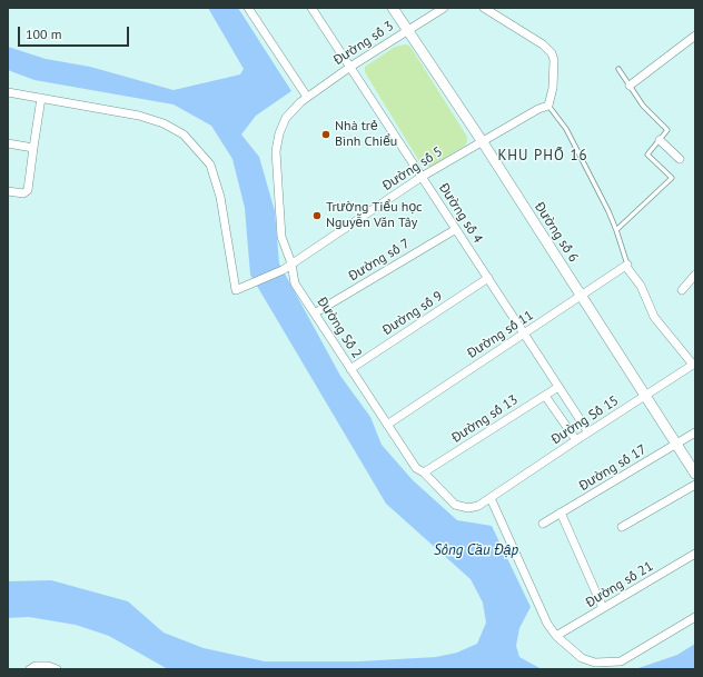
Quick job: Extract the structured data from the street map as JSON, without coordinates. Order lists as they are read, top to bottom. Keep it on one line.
{"streets":{"street":["Đường số 3","Đường số 5","Đường số 4","Đường số 6","Đường số 7","Đường số 9","Đường Số 2","Đường số 11","Đường số 13","Đường Số 15","Đường số 17","Đường số 21"]},"crossings":[["Đường số 3","Đường số 4"],["Đường số 3","Đường số 6"],["Đường số 3","Đường Số 2"],["Đường số 5","Đường số 4"],["Đường số 5","Đường số 6"],["Đường số 5","Đường Số 2"],["Đường số 4","Đường số 7"],["Đường số 4","Đường số 9"],["Đường số 4","Đường số 11"],["Đường số 4","Đường số 13"],["Đường số 4","Đường Số 15"],["Đường số 6","Đường số 11"],["Đường số 6","Đường Số 15"],["Đường số 6","Đường số 17"],["Đường số 7","Đường Số 2"],["Đường số 9","Đường Số 2"],["Đường Số 2","Đường số 11"],["Đường Số 2","Đường số 13"],["Đường Số 2","Đường Số 15"],["Đường số 11","Đường Số 15"]],"districts":["KHU PHỐ 16"],"water":["Sông Cầu Đập"],"places":["Nhà trẻ Bình Chiểu","Trường Tiểu học Nguyễn Văn Tây"],"scale_bar":"100 m"}
